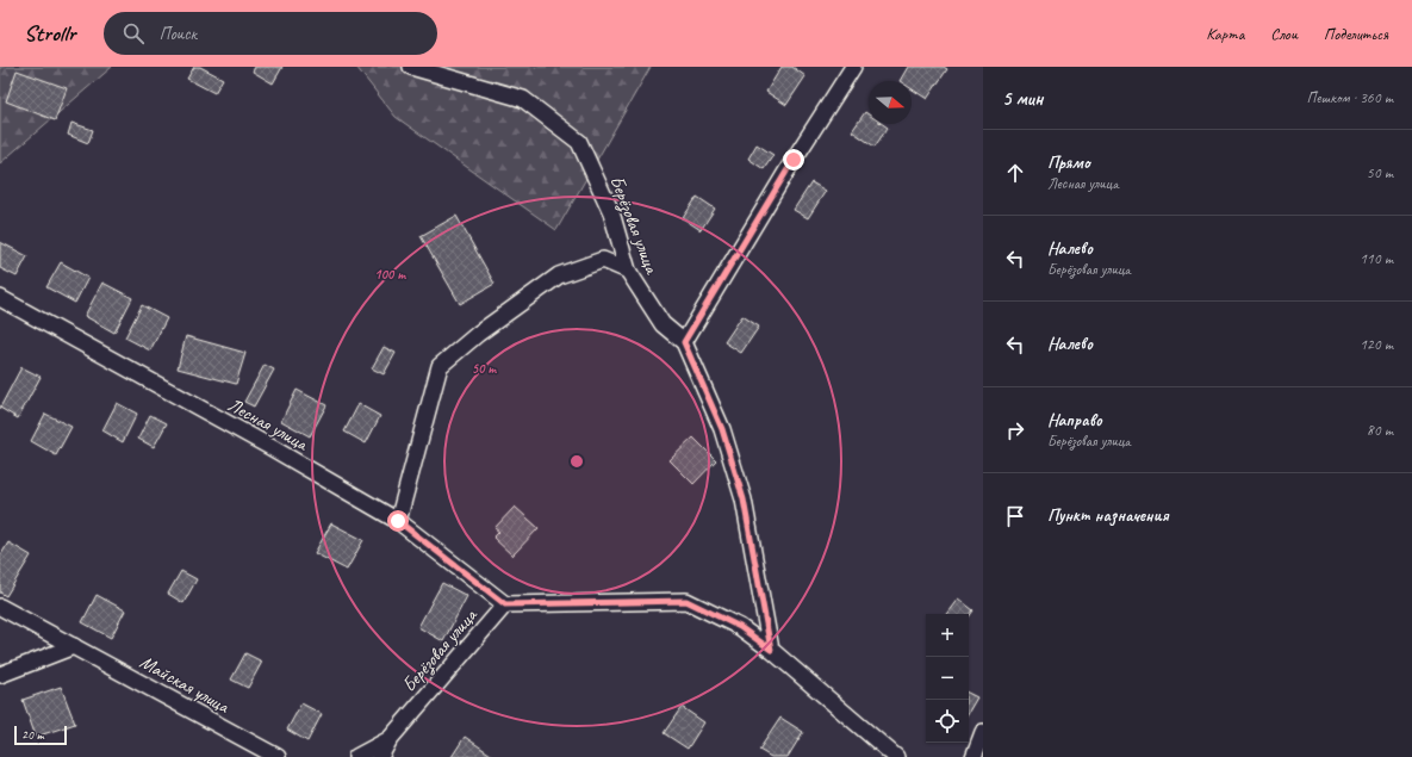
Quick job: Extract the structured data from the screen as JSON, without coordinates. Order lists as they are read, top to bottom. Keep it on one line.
{"streets":{"street":["Берёзовая улица","Лесная улица","Майская улица"]},"crossings":[["Берёзовая улица","Лесная улица"]],"scale_bar":"20 m","north":"right","page":{"header":"Strollr","search":"Поиск","nav":["Карта","Слои","Поделиться"],"heading":["5 мин","Пешком · 360 m"],"list":[["Прямо","Лесная улица","50 m"],["Налево","Берёзовая улица","110 m"],["Налево","120 m"],["Направо","Берёзовая улица","80 m"],"Пункт назначения"],"map_buttons":["+","−"],"scale":"20 m"},"rings":["100 m","50 m"]}
